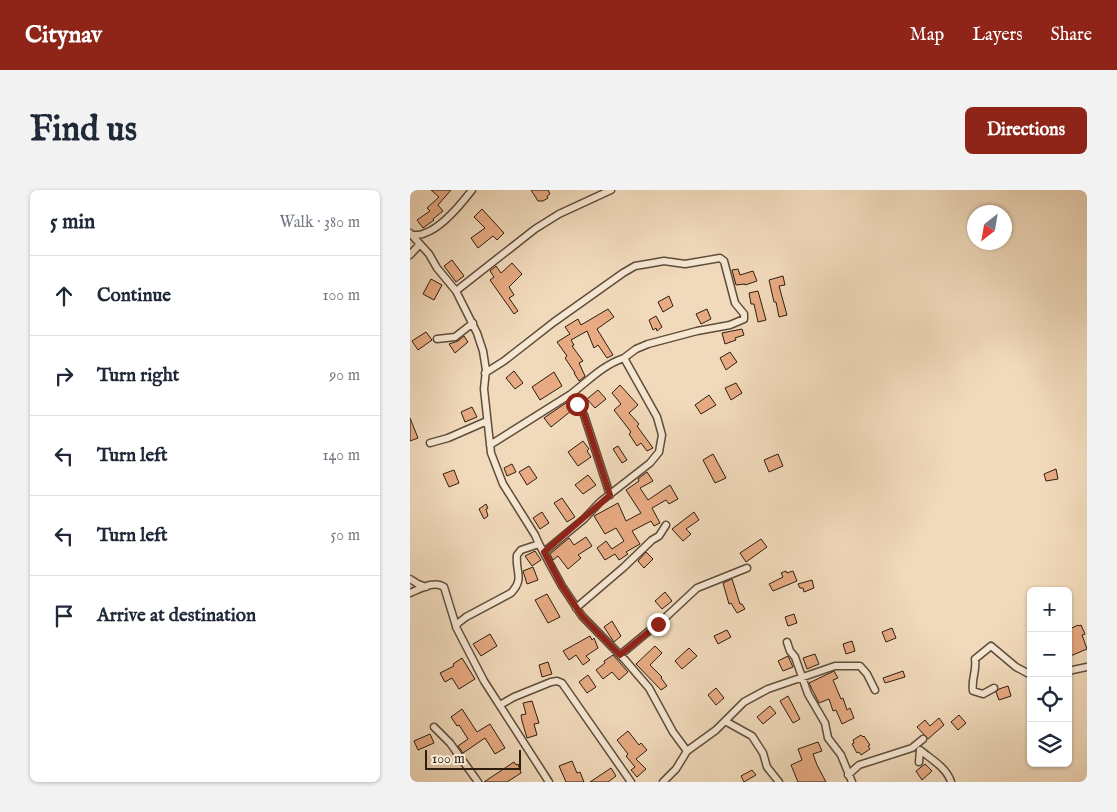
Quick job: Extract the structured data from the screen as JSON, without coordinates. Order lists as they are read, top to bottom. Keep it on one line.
{"scale_bar":"100 m","north":"bottom left","page":{"header":"Citynav","nav":["Map","Layers","Share"],"buttons":"Directions","title":"Find us","heading":["5 min","Walk · 380 m"],"list":[["Continue","100 m"],["Turn right","90 m"],["Turn left","140 m"],["Turn left","50 m"],"Arrive at destination"],"map_buttons":["+","−"],"scale":"100 m"}}
